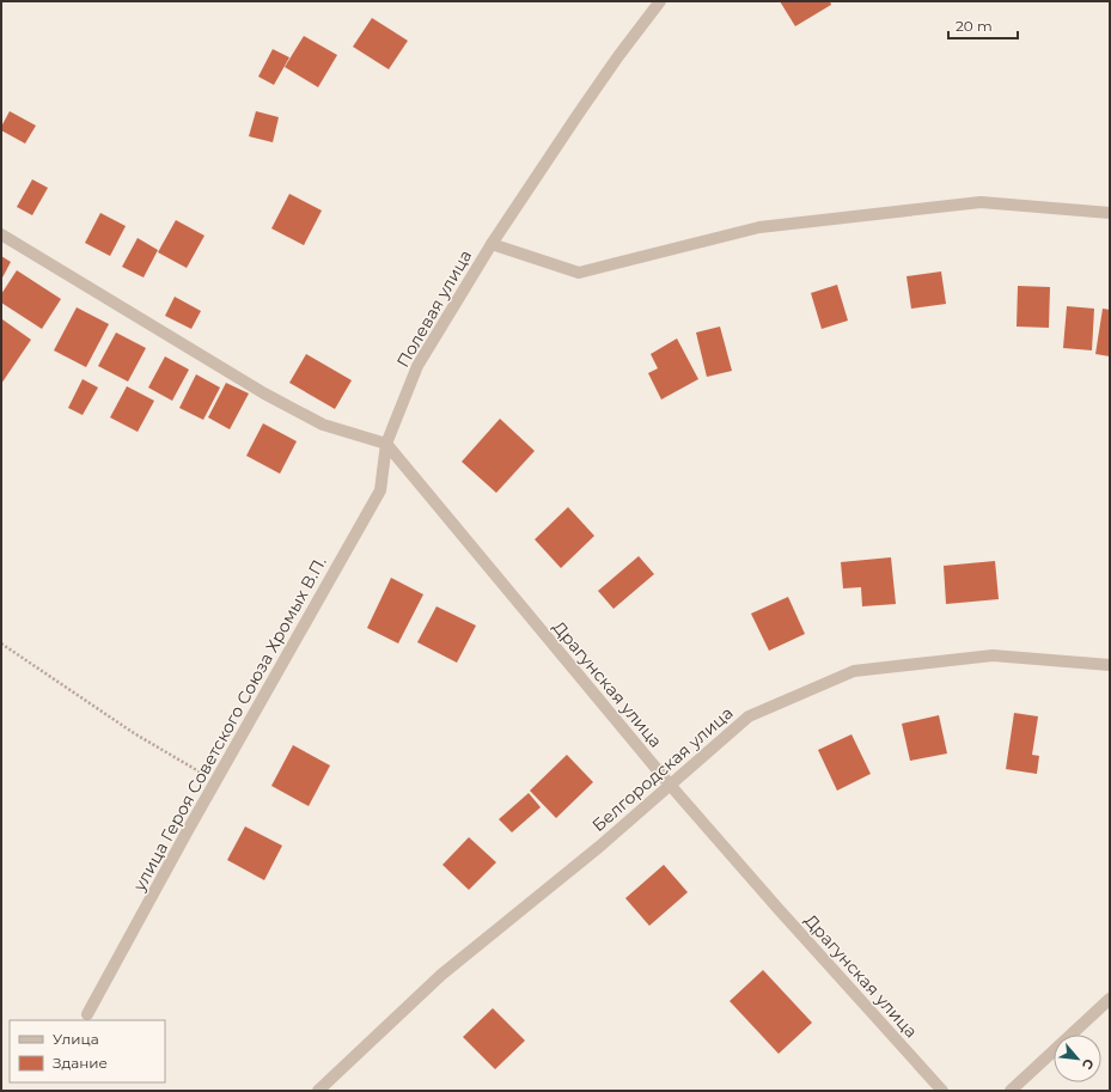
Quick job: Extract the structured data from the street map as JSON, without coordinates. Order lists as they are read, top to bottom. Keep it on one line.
{"streets":{"street":["Полевая улица","Драгунская улица","улица Героя Советского Союза Хромых В.П.","Белгородская улица"]},"crossings":[["Полевая улица","Драгунская улица"],["Полевая улица","улица Героя Советского Союза Хромых В.П."],["Драгунская улица","улица Героя Советского Союза Хромых В.П."],["Драгунская улица","Белгородская улица"]],"legend":["Улица","Здание"],"scale_bar":"20 m","north":"bottom right"}
